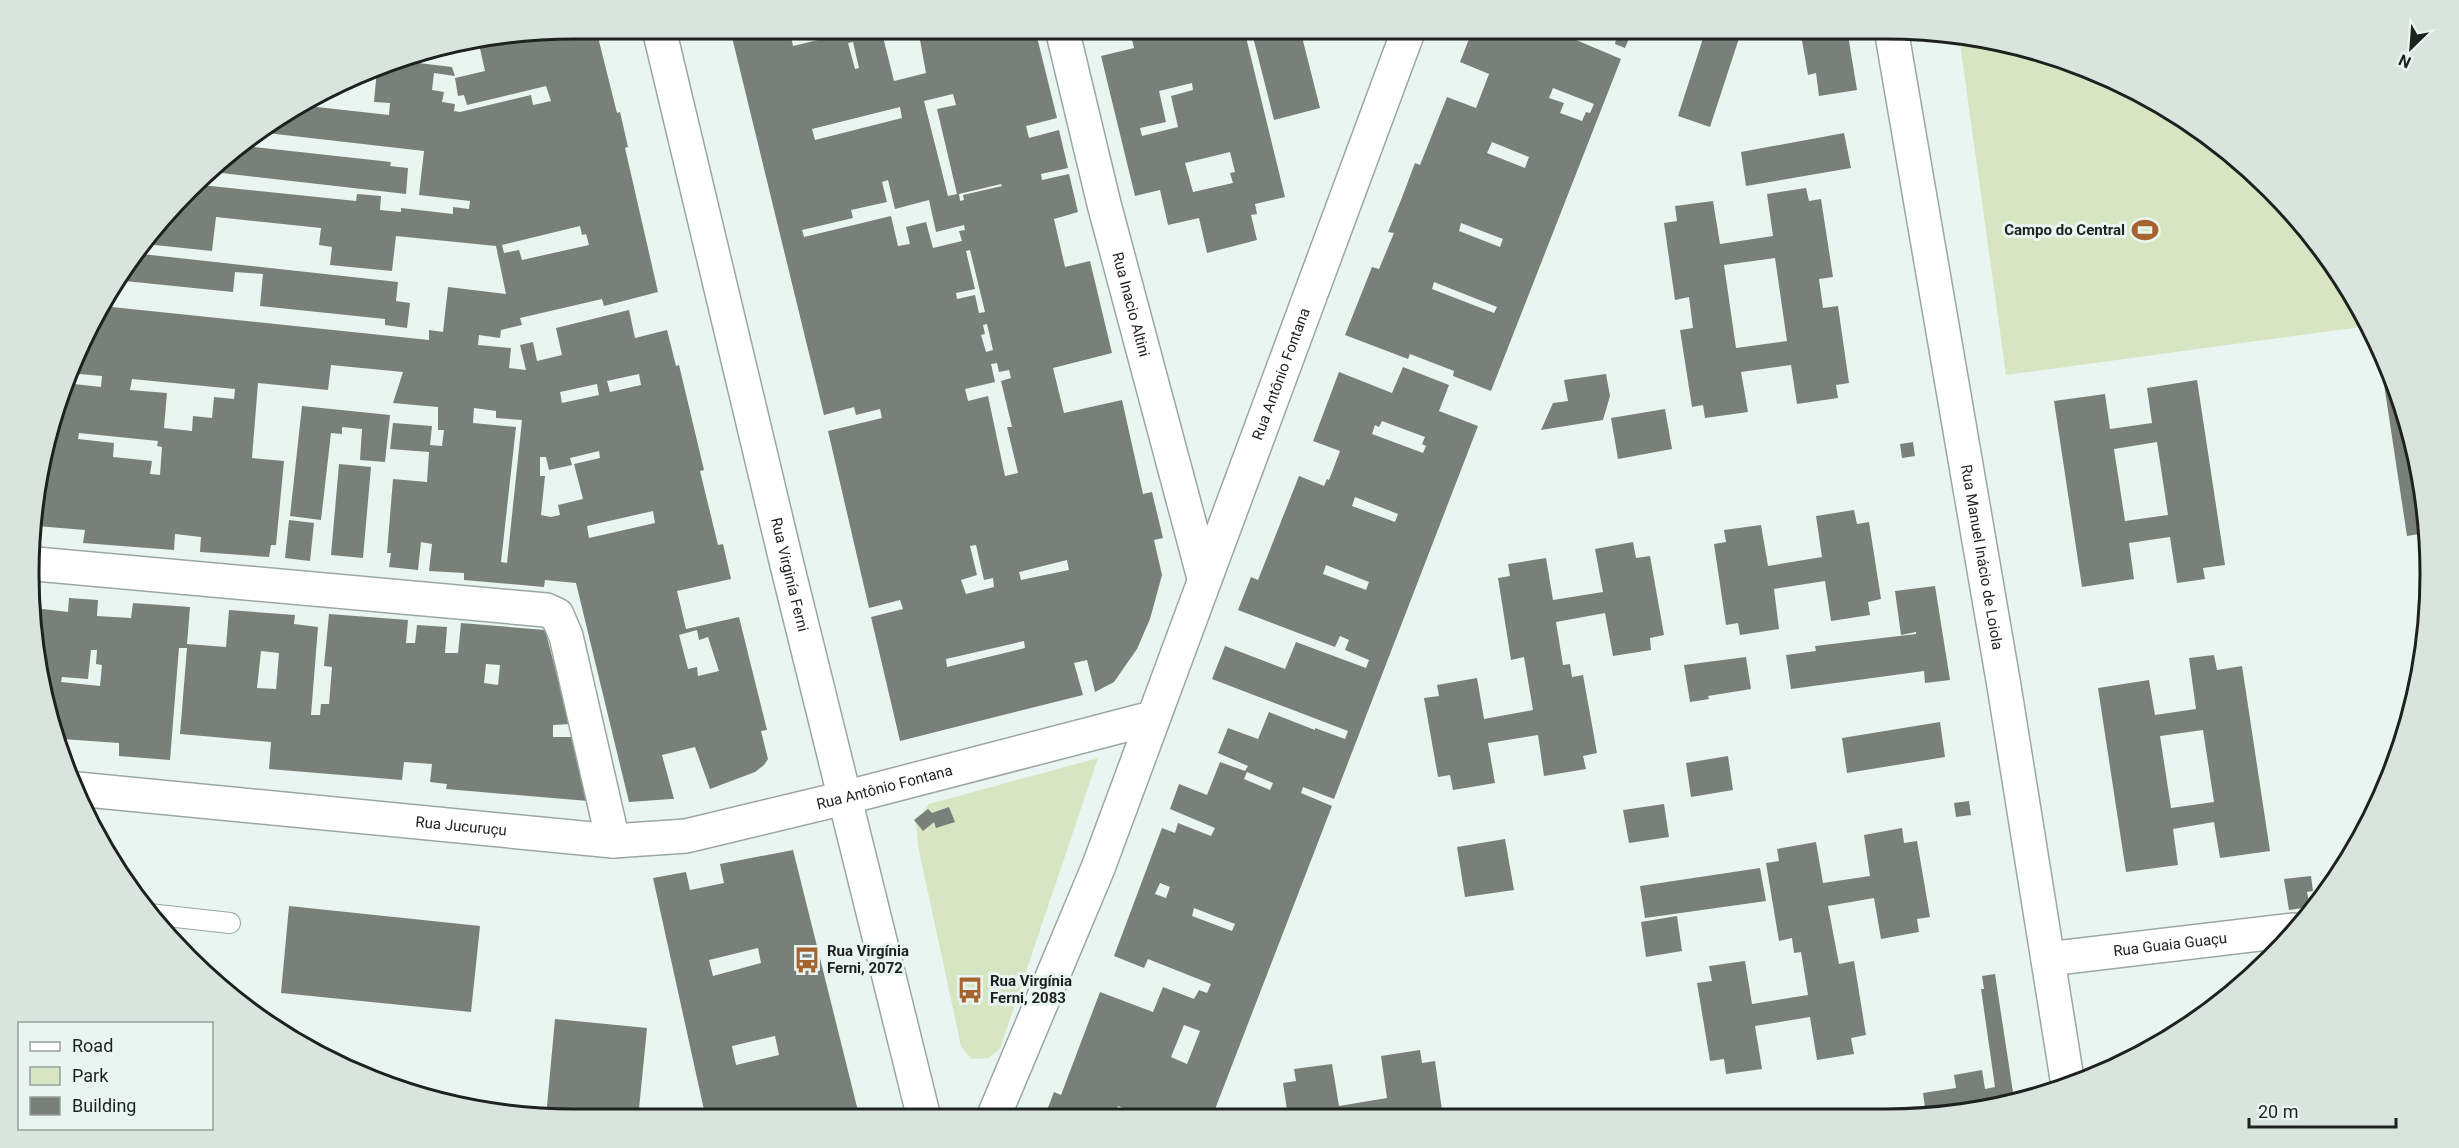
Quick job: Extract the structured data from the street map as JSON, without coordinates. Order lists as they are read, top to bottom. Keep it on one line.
{"streets":{"street":["Rua Inacio Altini","Rua Antônio Fontana","Rua Manuel Inácio de Loiola","Rua Virginía Ferni","Rua Jucuruçu","Rua Guaia Guaçu"]},"crossings":[["Rua Inacio Altini","Rua Antônio Fontana"],["Rua Antônio Fontana","Rua Virginía Ferni"],["Rua Antônio Fontana","Rua Jucuruçu"],["Rua Manuel Inácio de Loiola","Rua Guaia Guaçu"]],"places":{"sports":["Campo do Central"],"bus stop":["Rua Virgínia Ferni, 2072","Rua Virgínia Ferni, 2083"]},"legend":["Road","Park","Building"],"scale_bar":"20 m","north":"bottom left"}
